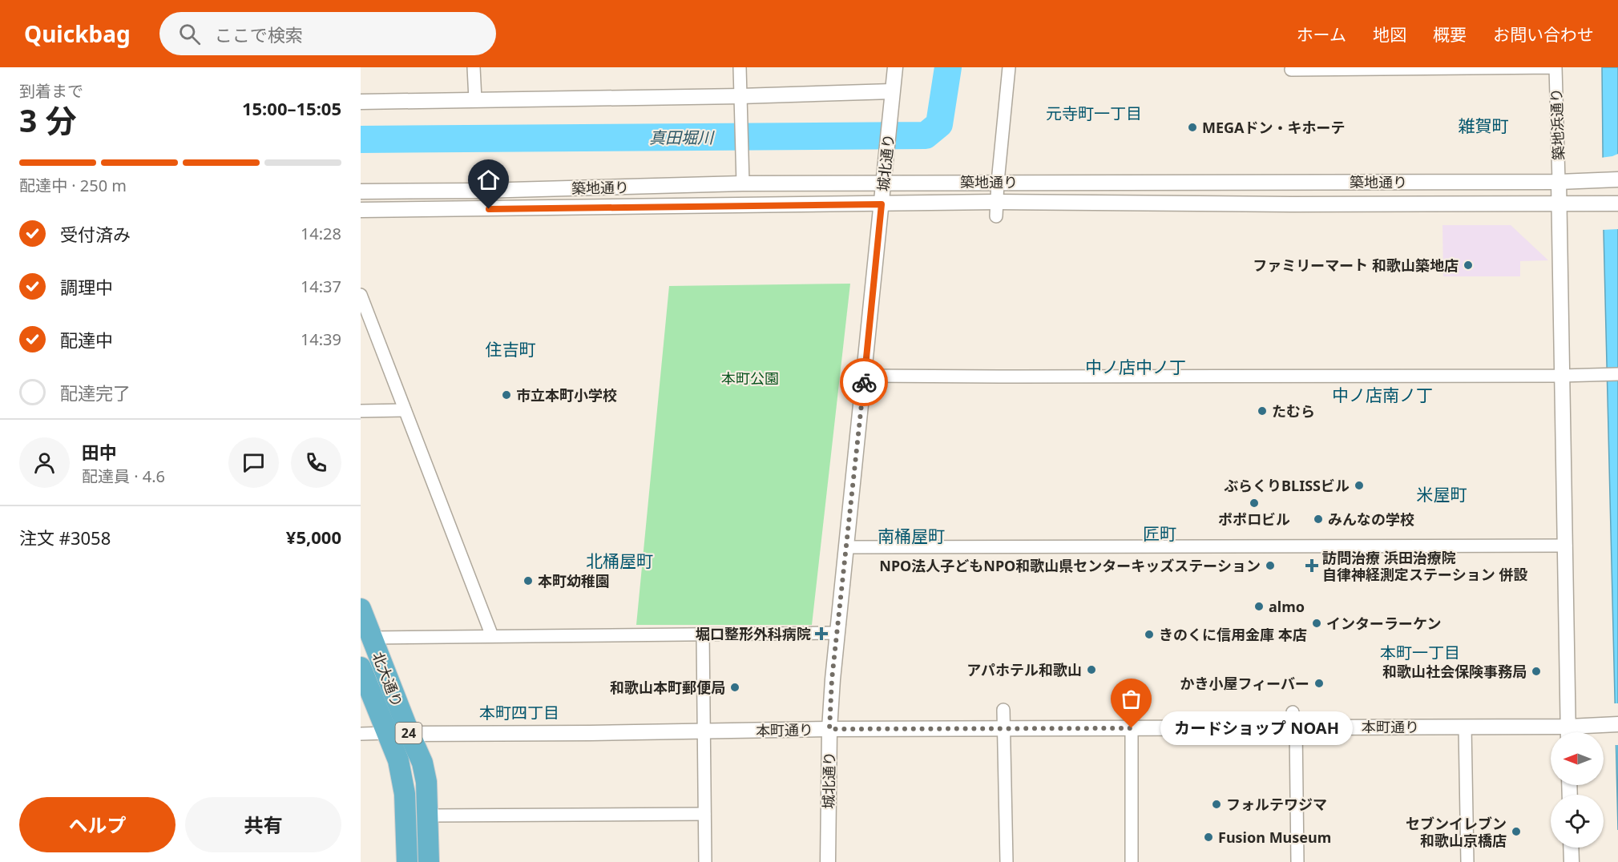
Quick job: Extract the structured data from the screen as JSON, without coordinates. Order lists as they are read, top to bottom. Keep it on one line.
{"streets":{"highway":["北大通り","24"],"street":["築地浜通り","城北通り","築地通り","本町通り"]},"crossings":[["築地浜通り","築地通り"],["城北通り","築地通り"],["城北通り","本町通り"],["北大通り","本町通り"]],"districts":["元寺町一丁目","雑賀町","住吉町","中ノ店中ノ丁","中ノ店南ノ丁","米屋町","匠町","南桶屋町","北桶屋町","本町一丁目","本町四丁目"],"water":["真田堀川"],"parks":["本町公園"],"places":{"other":["MEGAドン・キホーテ","ファミリーマート 和歌山築地店","市立本町小学校","たむら","ぶらくりBLISSビル","ポポロビル","みんなの学校","NPO法人子どもNPO和歌山県センターキッズステーション","本町幼稚園","almo","インターラーケン","きのくに信用金庫 本店","アパホテル和歌山","和歌山社会保険事務局","かき小屋フィーバー","和歌山本町郵便局","カードショップ NOAH","フォルテワジマ","セブンイレブン 和歌山京橋店","Fusion Museum"],"health":["訪問治療 浜田治療院 自律神経測定ステーション 併設","堀口整形外科病院"]},"north":"left","page":{"header":"Quickbag","search":"ここで検索","nav":["ホーム","地図","概要","お問い合わせ"],"heading":["3 分","到着まで","15:00–15:05"],"panel":["田中","配達員 · 4.6","注文 #3058","¥5,000"],"bar":"配達中 · 250 m","list":[["受付済み","14:28"],["調理中","14:37"],["配達中","14:39"],"配達完了"],"bubble":"カードショップ NOAH","buttons":["ヘルプ","共有"]}}
